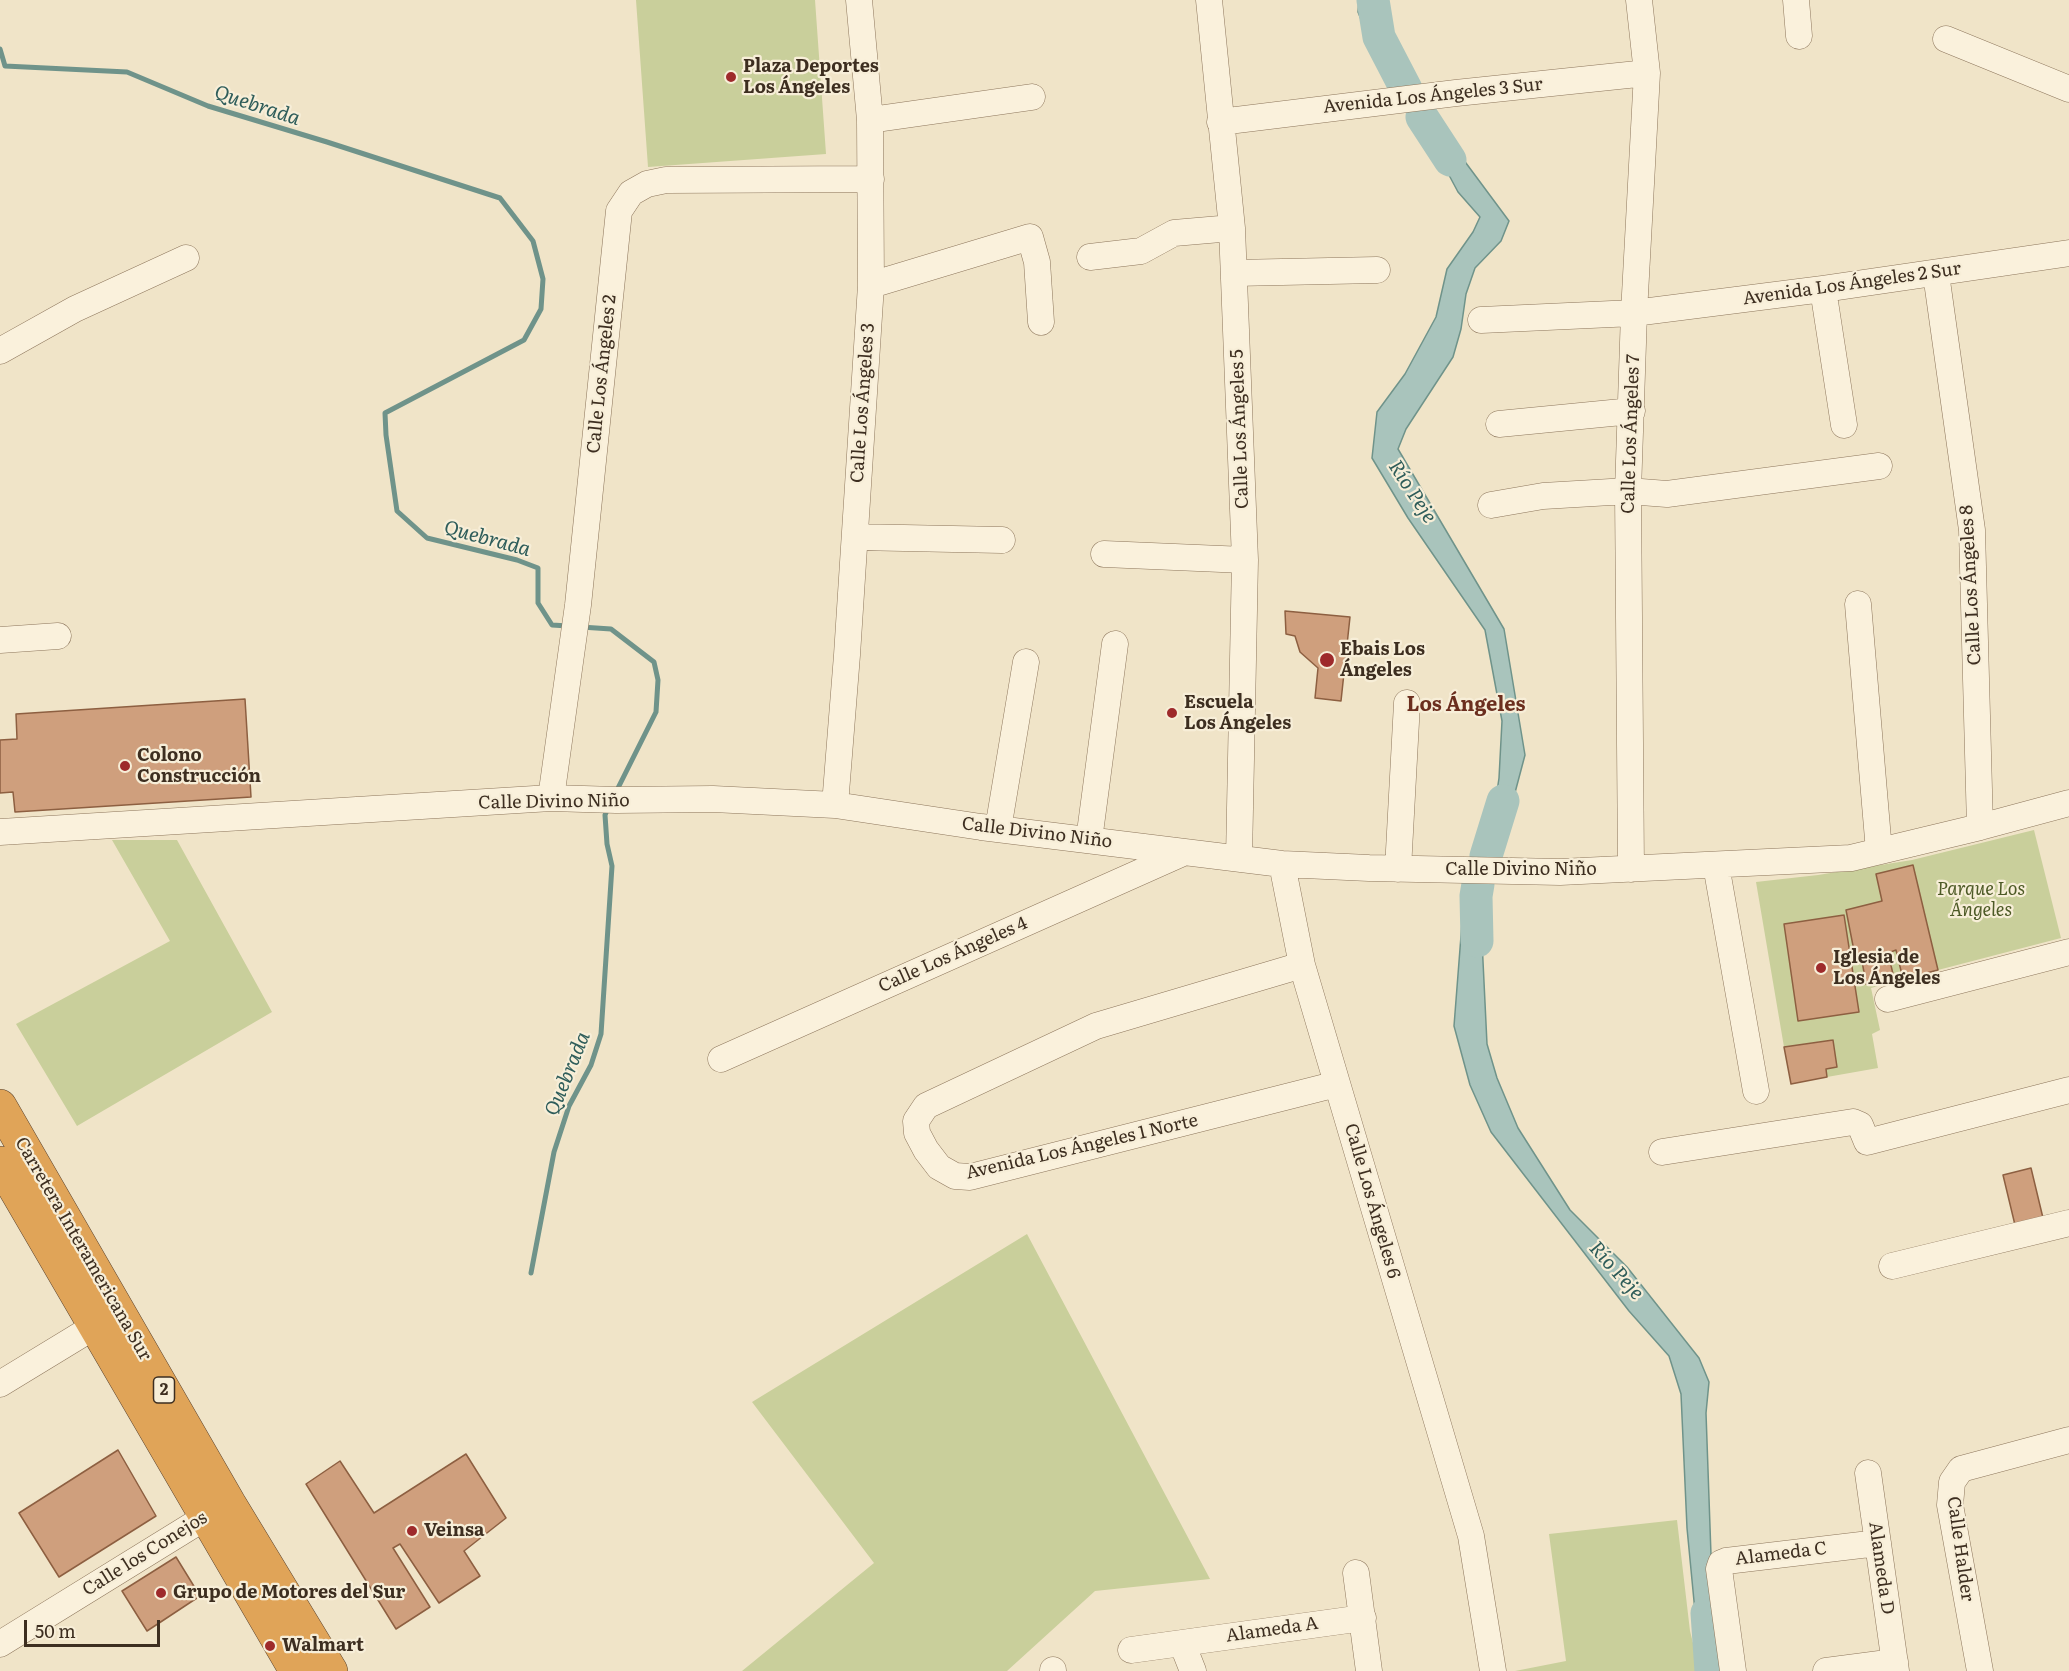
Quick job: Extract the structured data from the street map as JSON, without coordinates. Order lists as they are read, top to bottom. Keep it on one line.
{"streets":{"highway":["Carretera Interamericana Sur","2"],"street":["Avenida Los Ángeles 3 Sur","Avenida Los Ángeles 2 Sur","Calle Los Ángeles 2","Calle Los Ángeles 3","Calle Los Ángeles 5","Calle Los Ángeles 7","Calle Los Ángeles 8","Calle Divino Niño","Calle Los Ángeles 4","Avenida Los Ángeles 1 Norte","Calle Los Ángeles 6","Calle Halder","Calle los Conejos","Alameda C","Alameda D","Alameda A"]},"crossings":[["Avenida Los Ángeles 3 Sur","Calle Los Ángeles 5"],["Avenida Los Ángeles 3 Sur","Calle Los Ángeles 7"],["Avenida Los Ángeles 2 Sur","Calle Los Ángeles 7"],["Avenida Los Ángeles 2 Sur","Calle Los Ángeles 8"],["Calle Los Ángeles 2","Calle Los Ángeles 3"],["Calle Los Ángeles 2","Calle Divino Niño"],["Calle Los Ángeles 3","Calle Divino Niño"],["Calle Los Ángeles 5","Calle Divino Niño"],["Calle Los Ángeles 7","Calle Divino Niño"],["Calle Los Ángeles 8","Calle Divino Niño"],["Calle Divino Niño","Calle Los Ángeles 4"],["Calle Divino Niño","Calle Los Ángeles 6"],["Avenida Los Ángeles 1 Norte","Calle Los Ángeles 6"],["Carretera Interamericana Sur","Calle los Conejos"],["Alameda C","Alameda D"]],"districts":["Los Ángeles"],"water":["Quebrada","Río Peje"],"parks":["Parque Los Ángeles"],"places":["Plaza Deportes Los Ángeles","Ebais Los Ángeles","Escuela Los Ángeles","Colono Construcción","Iglesia de Los Ángeles","Veinsa","Grupo de Motores del Sur","Walmart"],"scale_bar":"50 m"}
